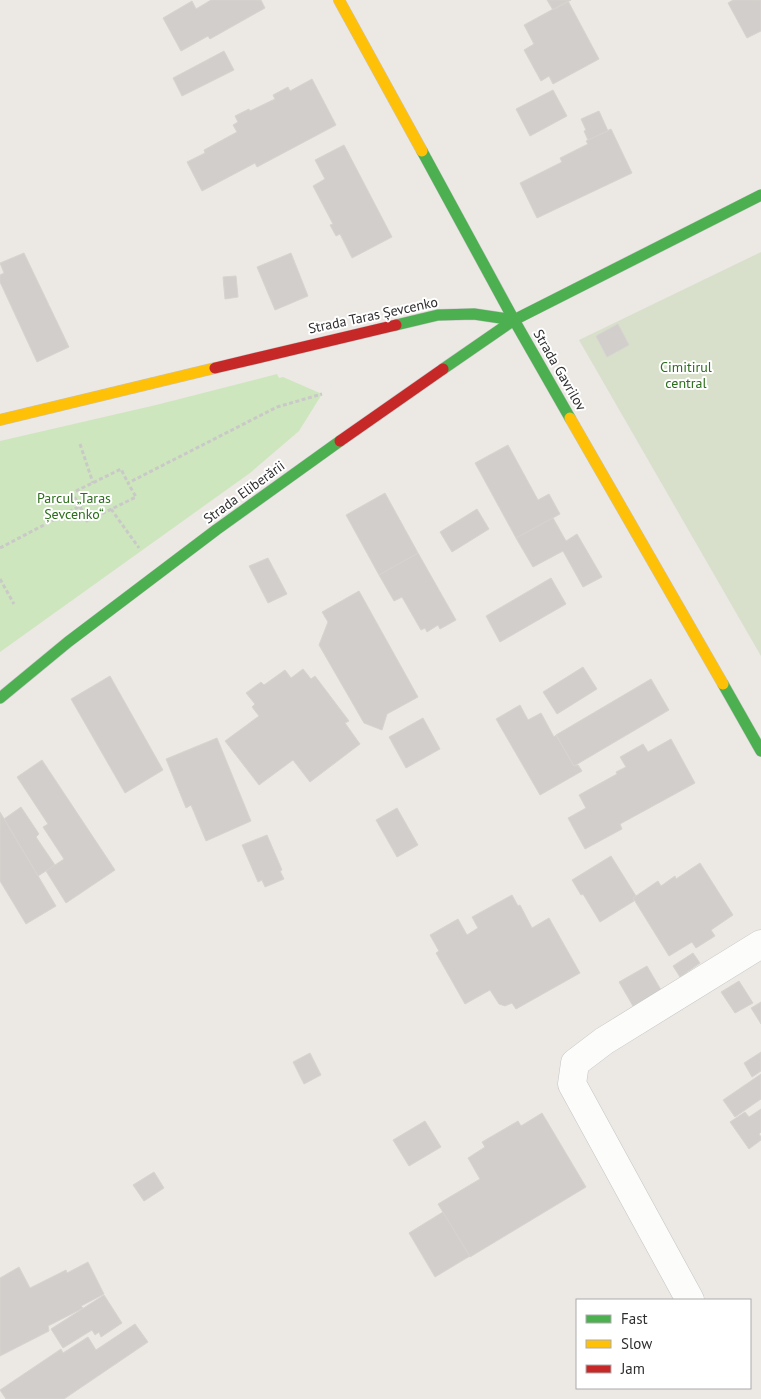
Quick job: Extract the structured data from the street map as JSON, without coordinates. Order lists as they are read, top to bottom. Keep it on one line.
{"streets":{"street":["Strada Taras Șevcenko","Strada Gavrilov","Strada Eliberării"]},"crossings":[["Strada Taras Șevcenko","Strada Gavrilov"],["Strada Taras Șevcenko","Strada Eliberării"],["Strada Gavrilov","Strada Eliberării"]],"parks":["Cimitirul central","Parcul „Taras Șevcenko“"],"legend":["Fast","Slow","Jam"]}
